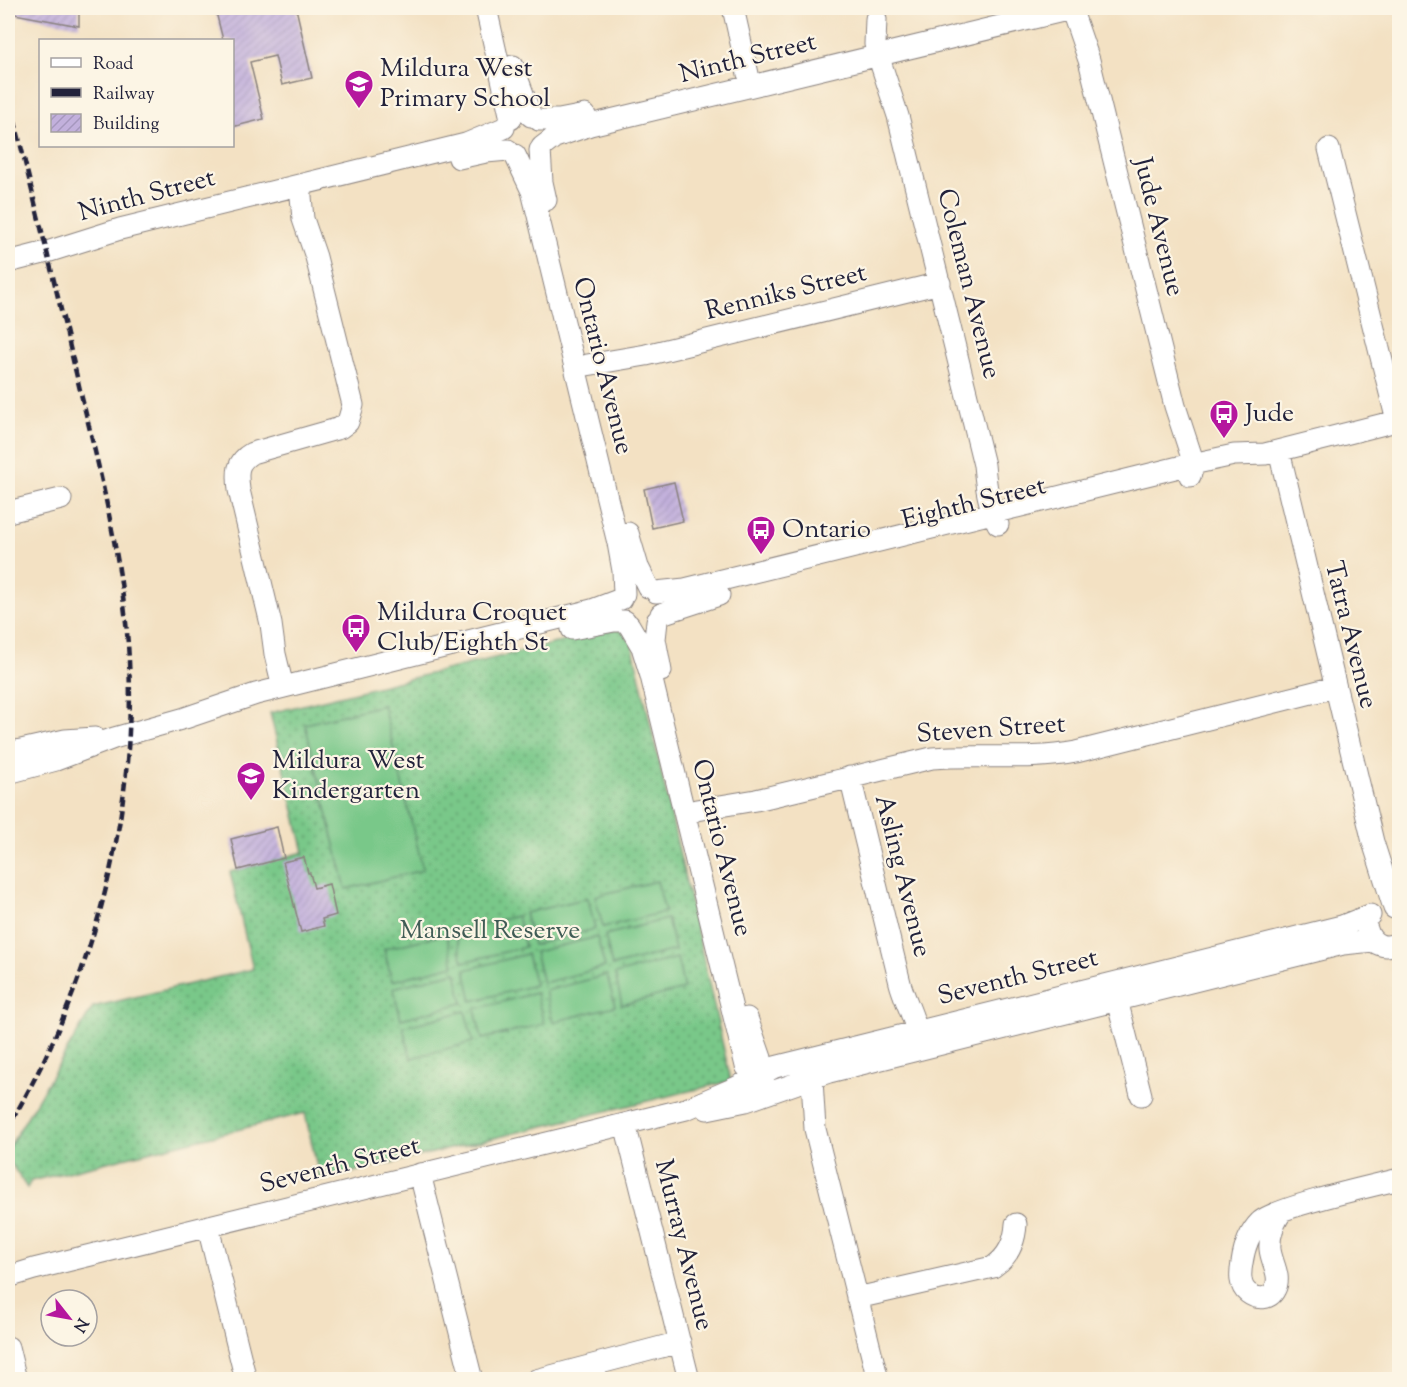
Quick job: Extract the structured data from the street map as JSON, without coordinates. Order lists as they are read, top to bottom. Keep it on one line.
{"streets":{"street":["Ninth Street","Jude Avenue","Coleman Avenue","Renniks Street","Ontario Avenue","Eighth Street","Tatra Avenue","Steven Street","Asling Avenue","Seventh Street","Murray Avenue"]},"crossings":[["Ninth Street","Jude Avenue"],["Ninth Street","Coleman Avenue"],["Ninth Street","Ontario Avenue"],["Jude Avenue","Eighth Street"],["Coleman Avenue","Renniks Street"],["Coleman Avenue","Eighth Street"],["Renniks Street","Ontario Avenue"],["Ontario Avenue","Eighth Street"],["Ontario Avenue","Steven Street"],["Ontario Avenue","Seventh Street"],["Eighth Street","Tatra Avenue"],["Tatra Avenue","Steven Street"],["Tatra Avenue","Seventh Street"],["Steven Street","Asling Avenue"],["Asling Avenue","Seventh Street"],["Seventh Street","Murray Avenue"]],"parks":["Mansell Reserve"],"places":{"school or university":["Mildura West Primary School","Mildura West Kindergarten"],"bus stop":["Jude","Ontario","Mildura Croquet Club/Eighth St"]},"legend":["Road","Railway","Building"],"north":"bottom right"}
